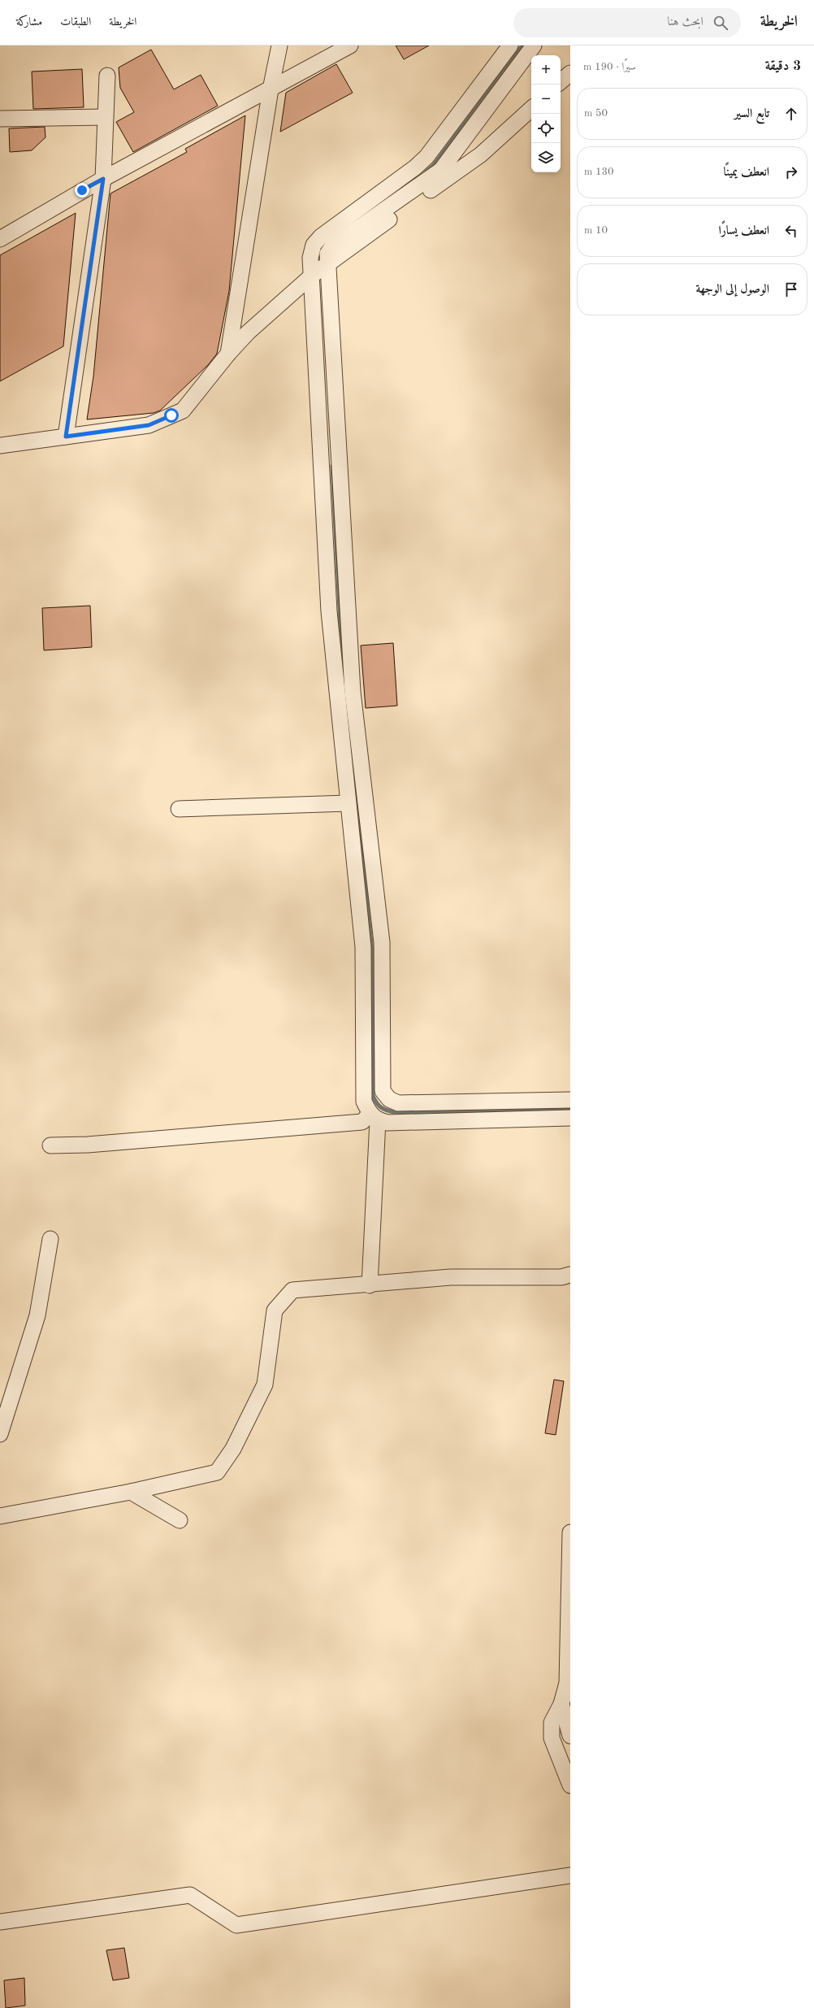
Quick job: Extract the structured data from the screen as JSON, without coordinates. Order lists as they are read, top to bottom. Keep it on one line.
{"page":{"header":"الخريطة","search":"ابحث هنا","nav":["الخريطة","الطبقات","مشاركة"],"heading":["3 دقيقة","سيرًا · 190 m"],"map_buttons":["+","−"],"list":[["تابع السير","50 m"],["انعطف يمينًا","130 m"],["انعطف يسارًا","10 m"],"الوصول إلى الوجهة"]}}
